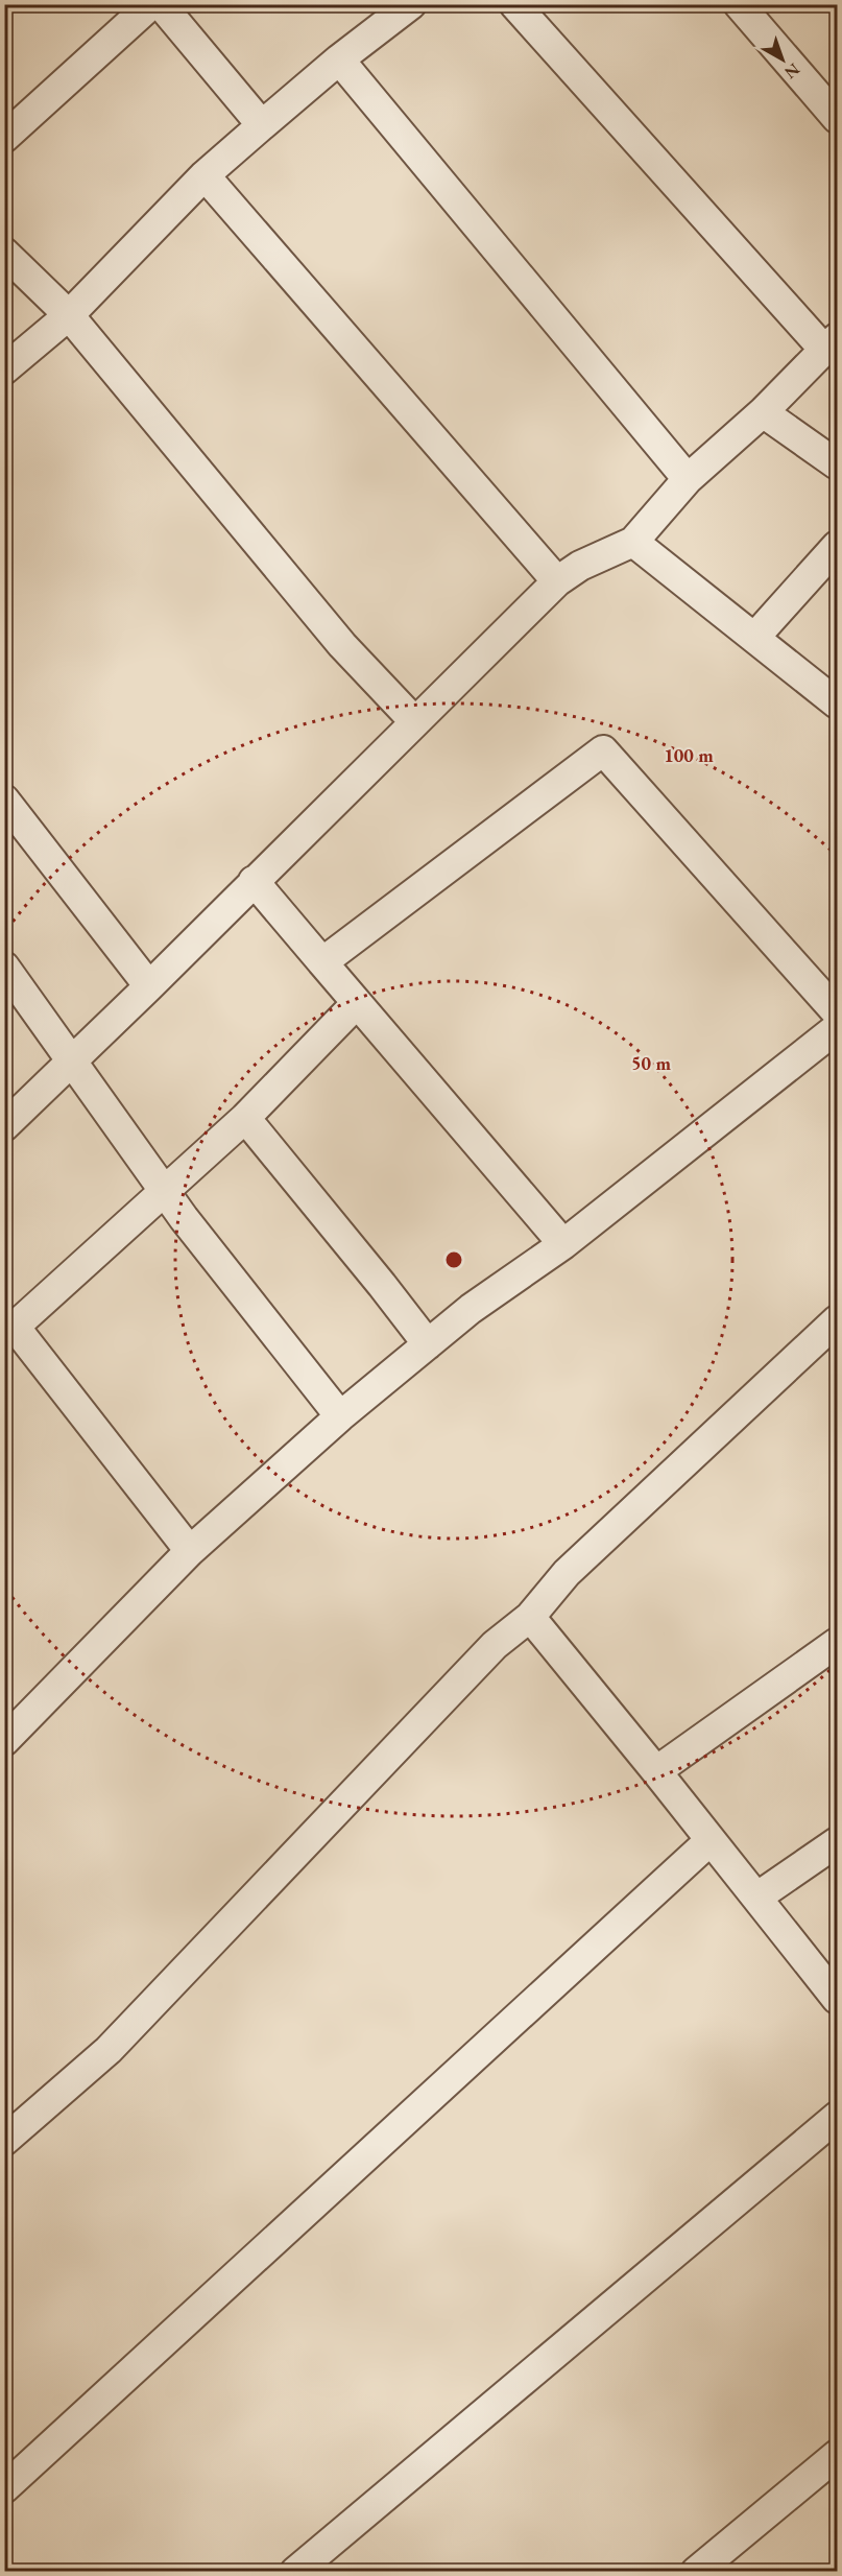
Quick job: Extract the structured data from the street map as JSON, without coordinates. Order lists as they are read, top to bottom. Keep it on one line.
{"north":"bottom right","rings":["100 m","50 m"]}
